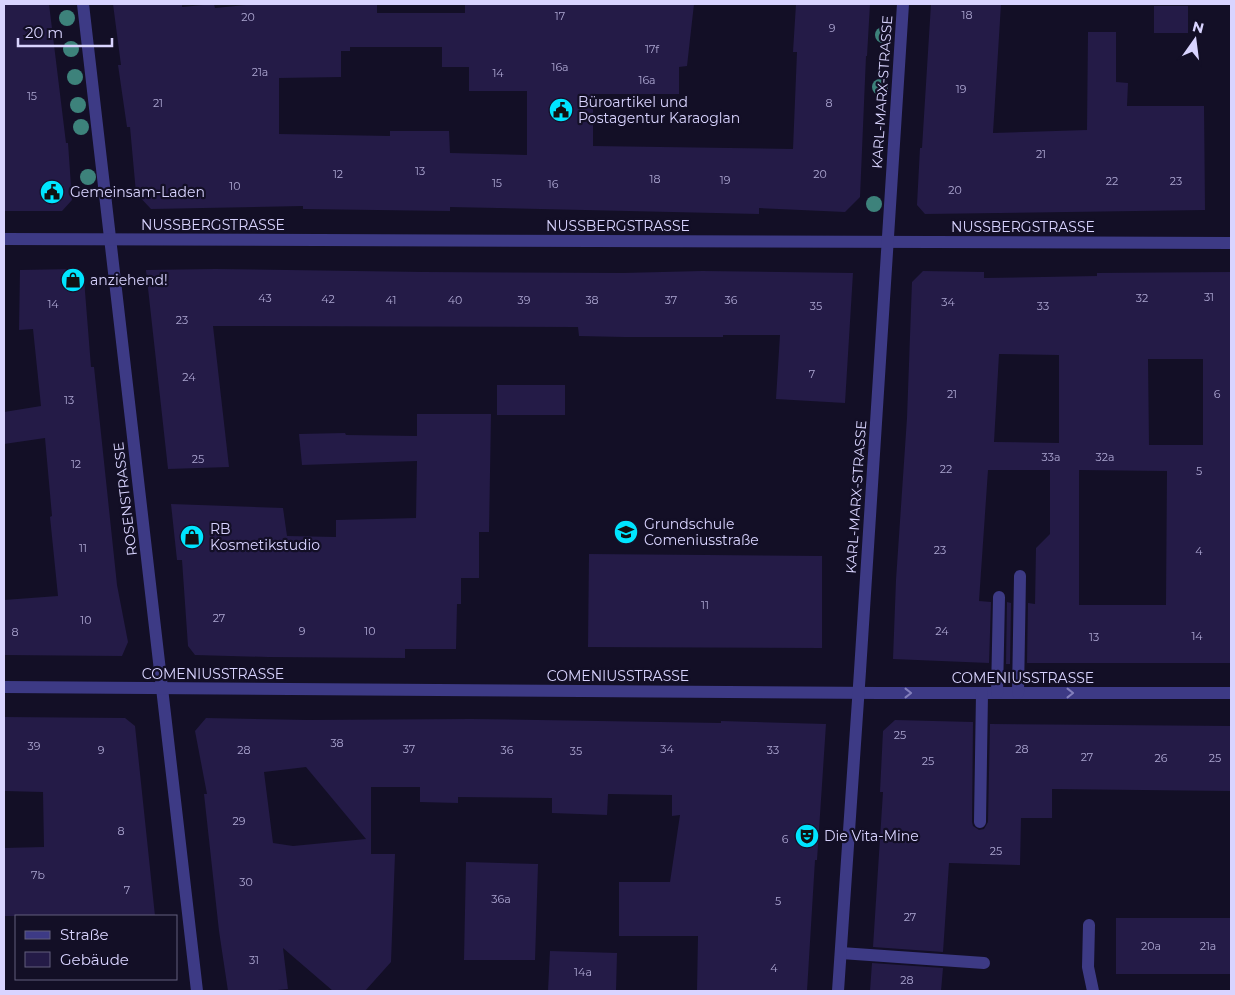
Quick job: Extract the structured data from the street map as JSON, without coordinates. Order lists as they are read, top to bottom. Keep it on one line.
{"streets":{"street":["KARL-MARX-STRASSE","NUSSBERGSTRASSE","ROSENSTRASSE","COMENIUSSTRASSE"]},"crossings":[["KARL-MARX-STRASSE","NUSSBERGSTRASSE"],["KARL-MARX-STRASSE","COMENIUSSTRASSE"],["NUSSBERGSTRASSE","ROSENSTRASSE"],["ROSENSTRASSE","COMENIUSSTRASSE"]],"places":{"public building":["Büroartikel und Postagentur Karaoglan","Gemeinsam-Laden"],"shop":["anziehend!","RB Kosmetikstudio"],"school or university":["Grundschule Comeniusstraße"],"theatre":["Die Vita-Mine"]},"house_numbers":["18","17","20","9","17f","16a","21a","14","16a","19","15","21","8","21","13","12","20","18","19","22","23","15","16","10","20","31","43","32","42","41","40","39","38","37","36","34","14","35","33","23","7","24","21","6","13","33a","32a","25","12","22","5","11","23","4","11","27","10","9","10","24","8","14","13","25","38","39","37","34","28","9","28","36","33","35","27","26","25","25","29","8","6","25","7b","30","7","36a","5","27","20a","21a","31","4","14a","28"],"legend":["Straße","Gebäude"],"scale_bar":"20 m","north":"top"}
